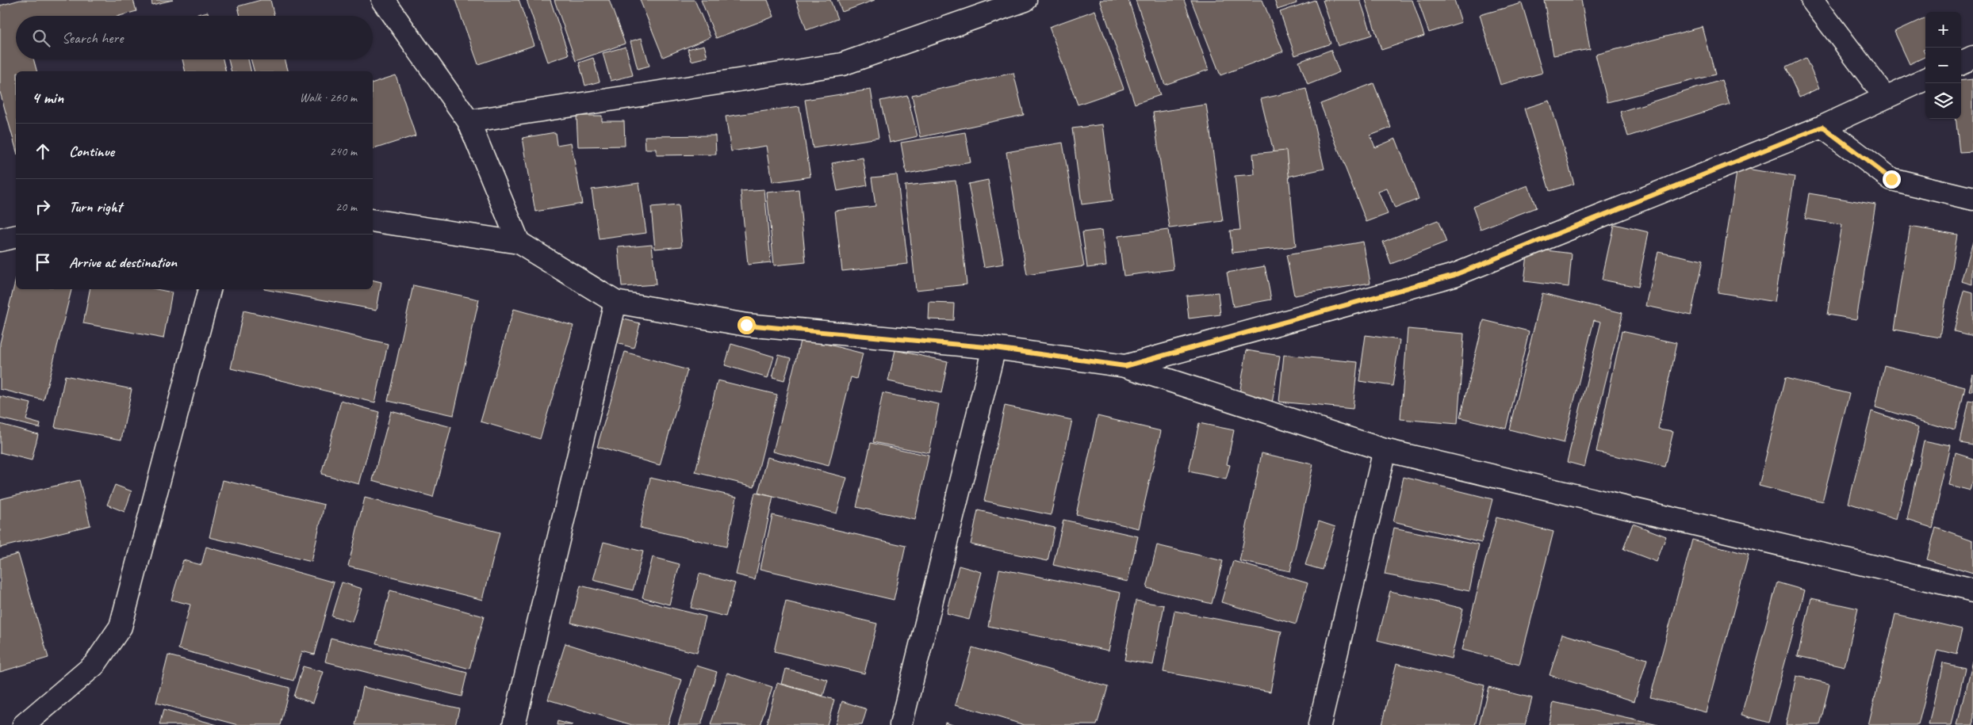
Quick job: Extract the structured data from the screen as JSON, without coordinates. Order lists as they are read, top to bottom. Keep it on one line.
{"page":{"map_buttons":["+","−"],"search":"Search here","heading":["4 min","Walk · 260 m"],"list":[["Continue","240 m"],["Turn right","20 m"],"Arrive at destination"]}}
